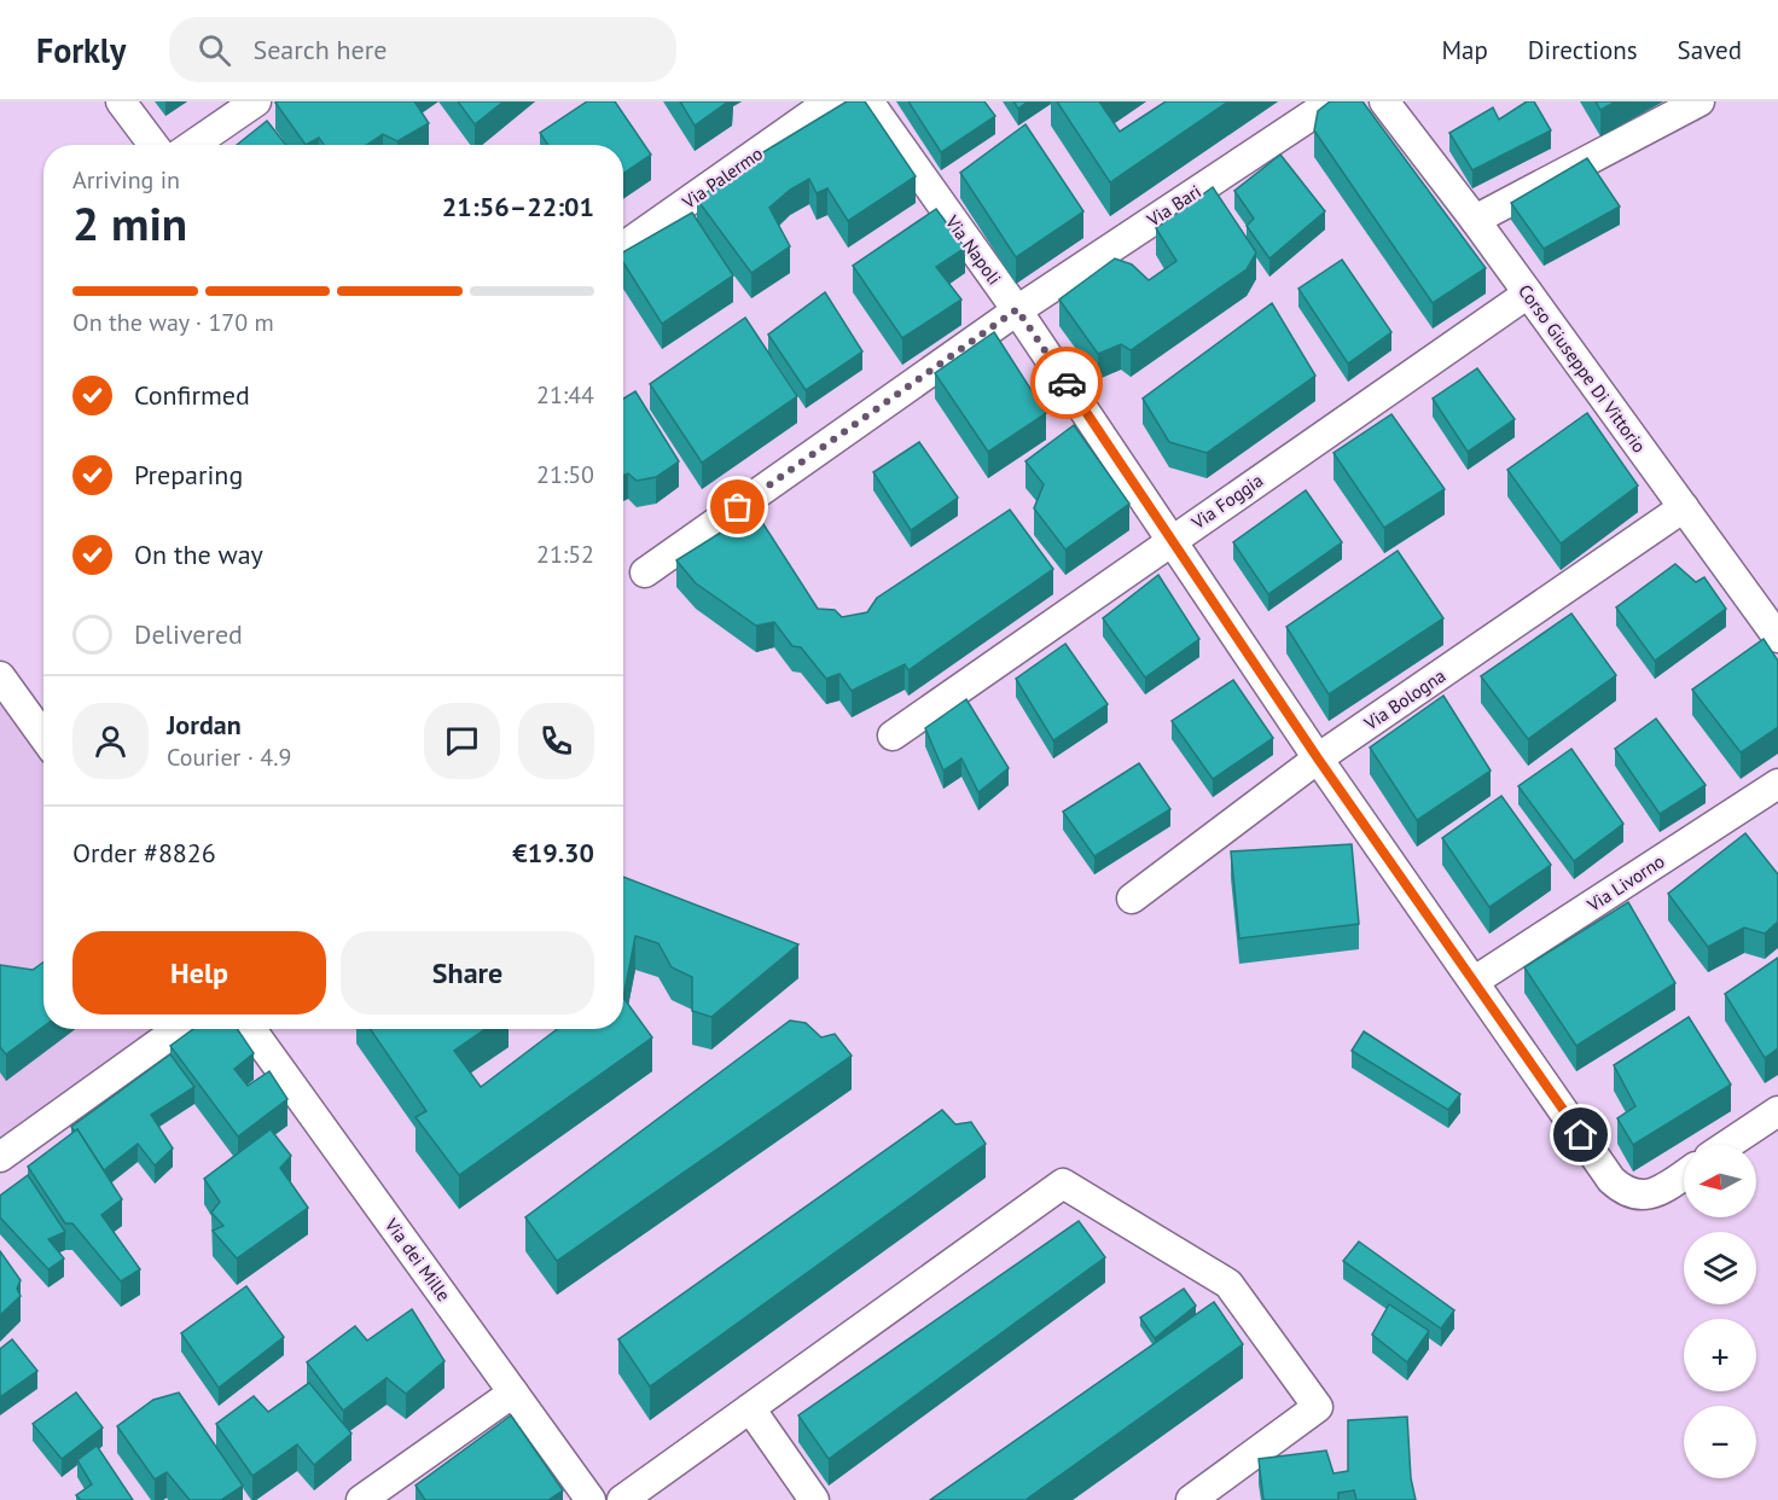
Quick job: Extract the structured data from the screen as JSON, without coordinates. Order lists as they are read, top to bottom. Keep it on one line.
{"streets":{"street":["Via Palermo","Via Bari","Via Napoli","Corso Giuseppe Di Vittorio","Via Foggia","Via Bologna","Via Livorno","Via dei Mille"]},"crossings":[["Via Bari","Via Napoli"],["Via Napoli","Via Foggia"],["Via Napoli","Via Bologna"],["Via Napoli","Via Livorno"],["Corso Giuseppe Di Vittorio","Via Foggia"],["Corso Giuseppe Di Vittorio","Via Bologna"]],"north":"left","page":{"header":"Forkly","search":"Search here","nav":["Map","Directions","Saved"],"heading":["2 min","Arriving in","21:56–22:01"],"panel":["Jordan","Courier · 4.9","Order #8826","€19.30"],"bar":"On the way · 170 m","list":[["Confirmed","21:44"],["Preparing","21:50"],["On the way","21:52"],"Delivered"],"buttons":["Help","Share"],"map_buttons":["+","−"]}}
